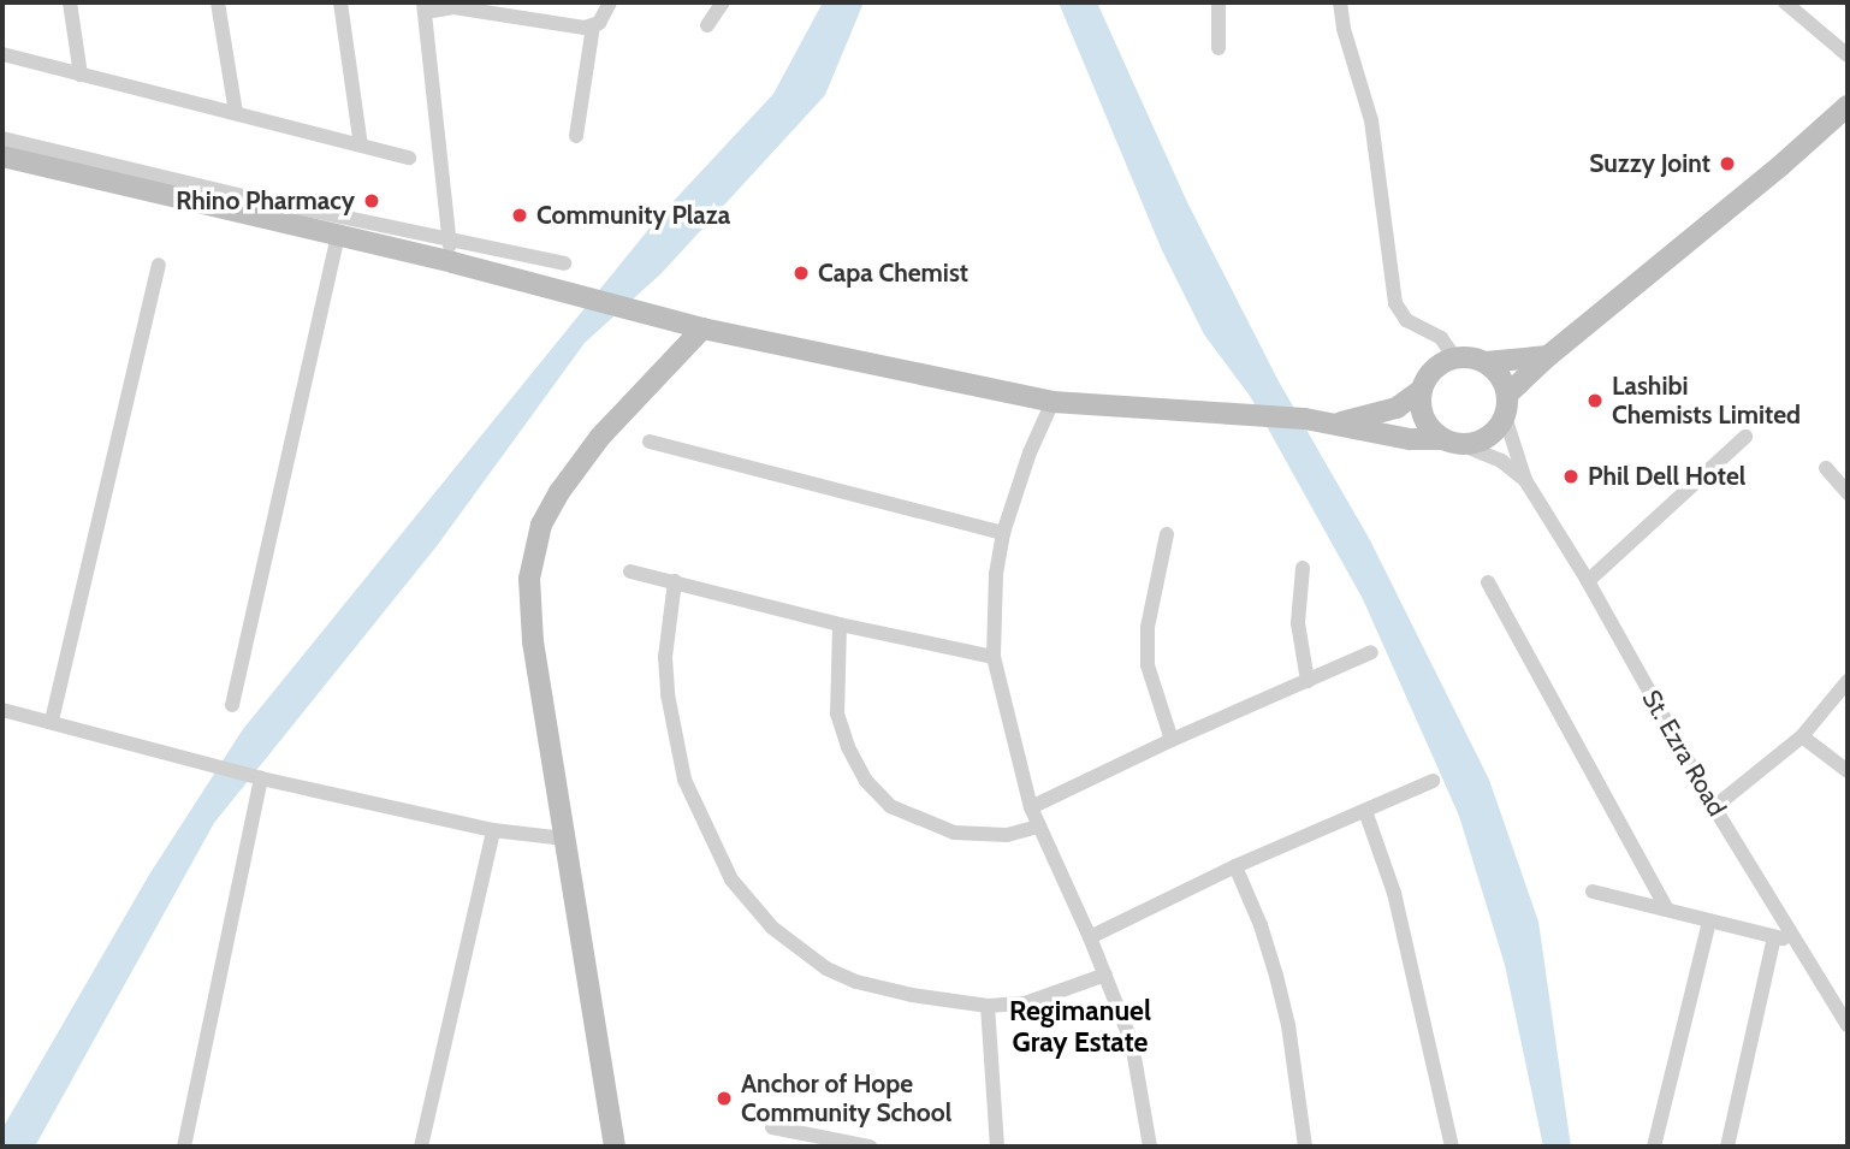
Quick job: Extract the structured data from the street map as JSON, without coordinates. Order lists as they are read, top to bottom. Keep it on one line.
{"streets":{"street":["St. Ezra Road"]},"districts":["Regimanuel Gray Estate"],"places":["Suzzy Joint","Rhino Pharmacy","Community Plaza","Capa Chemist","Lashibi Chemists Limited","Phil Dell Hotel","Anchor of Hope Community School"]}
